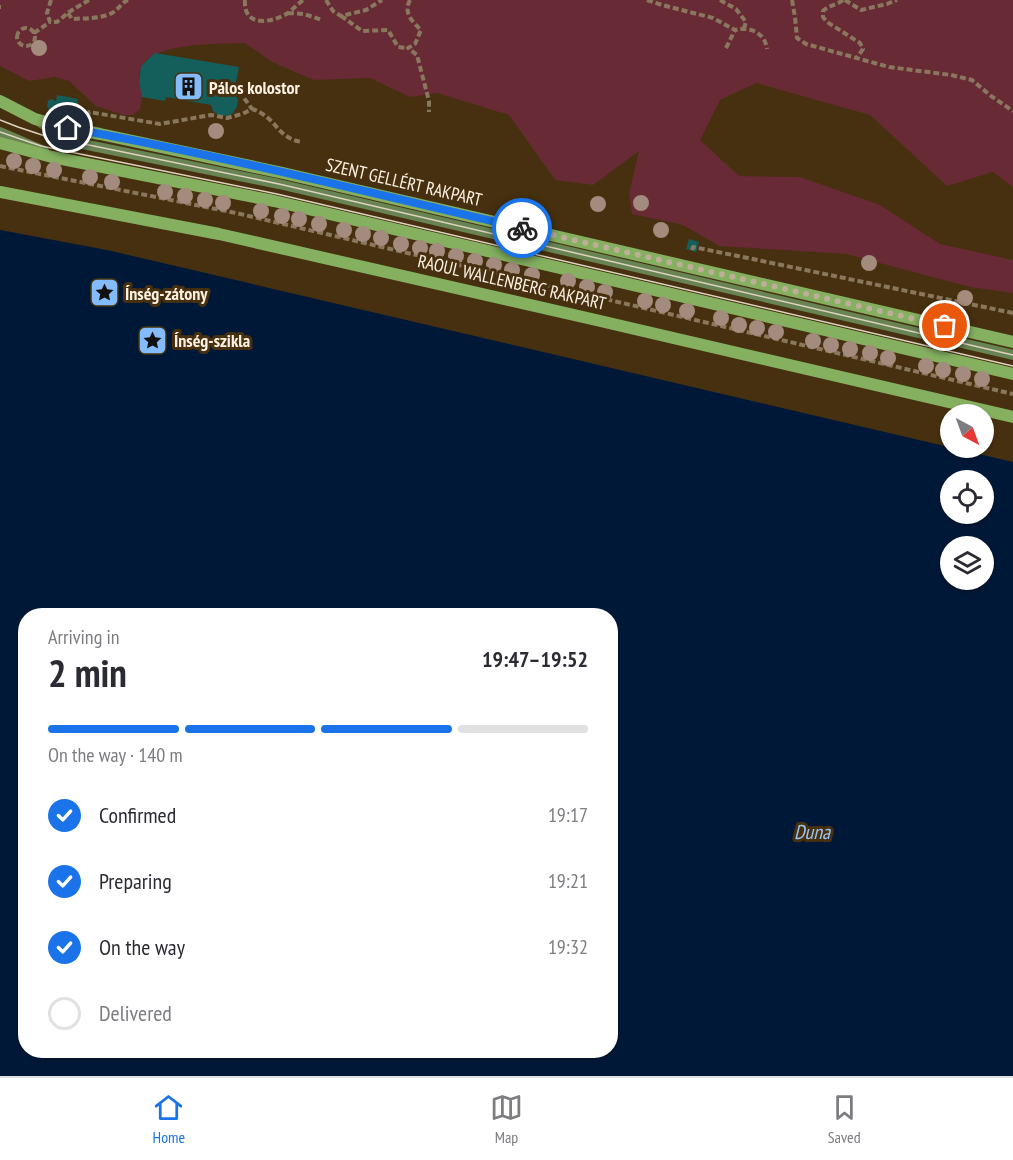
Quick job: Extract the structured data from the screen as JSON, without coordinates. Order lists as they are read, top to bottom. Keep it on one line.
{"streets":{"main road":["SZENT GELLÉRT RAKPART","RAOUL WALLENBERG RAKPART"]},"water":["Duna"],"places":{"building":["Pálos kolostor"],"place":["Ínség-zátony","Ínség-szikla"]},"north":"bottom right","page":{"heading":["2 min","Arriving in","19:47–19:52"],"bar":"On the way · 140 m","list":[["Confirmed","19:17"],["Preparing","19:21"],["On the way","19:32"],"Delivered"],"tabs":["Home","Map","Saved"]}}
